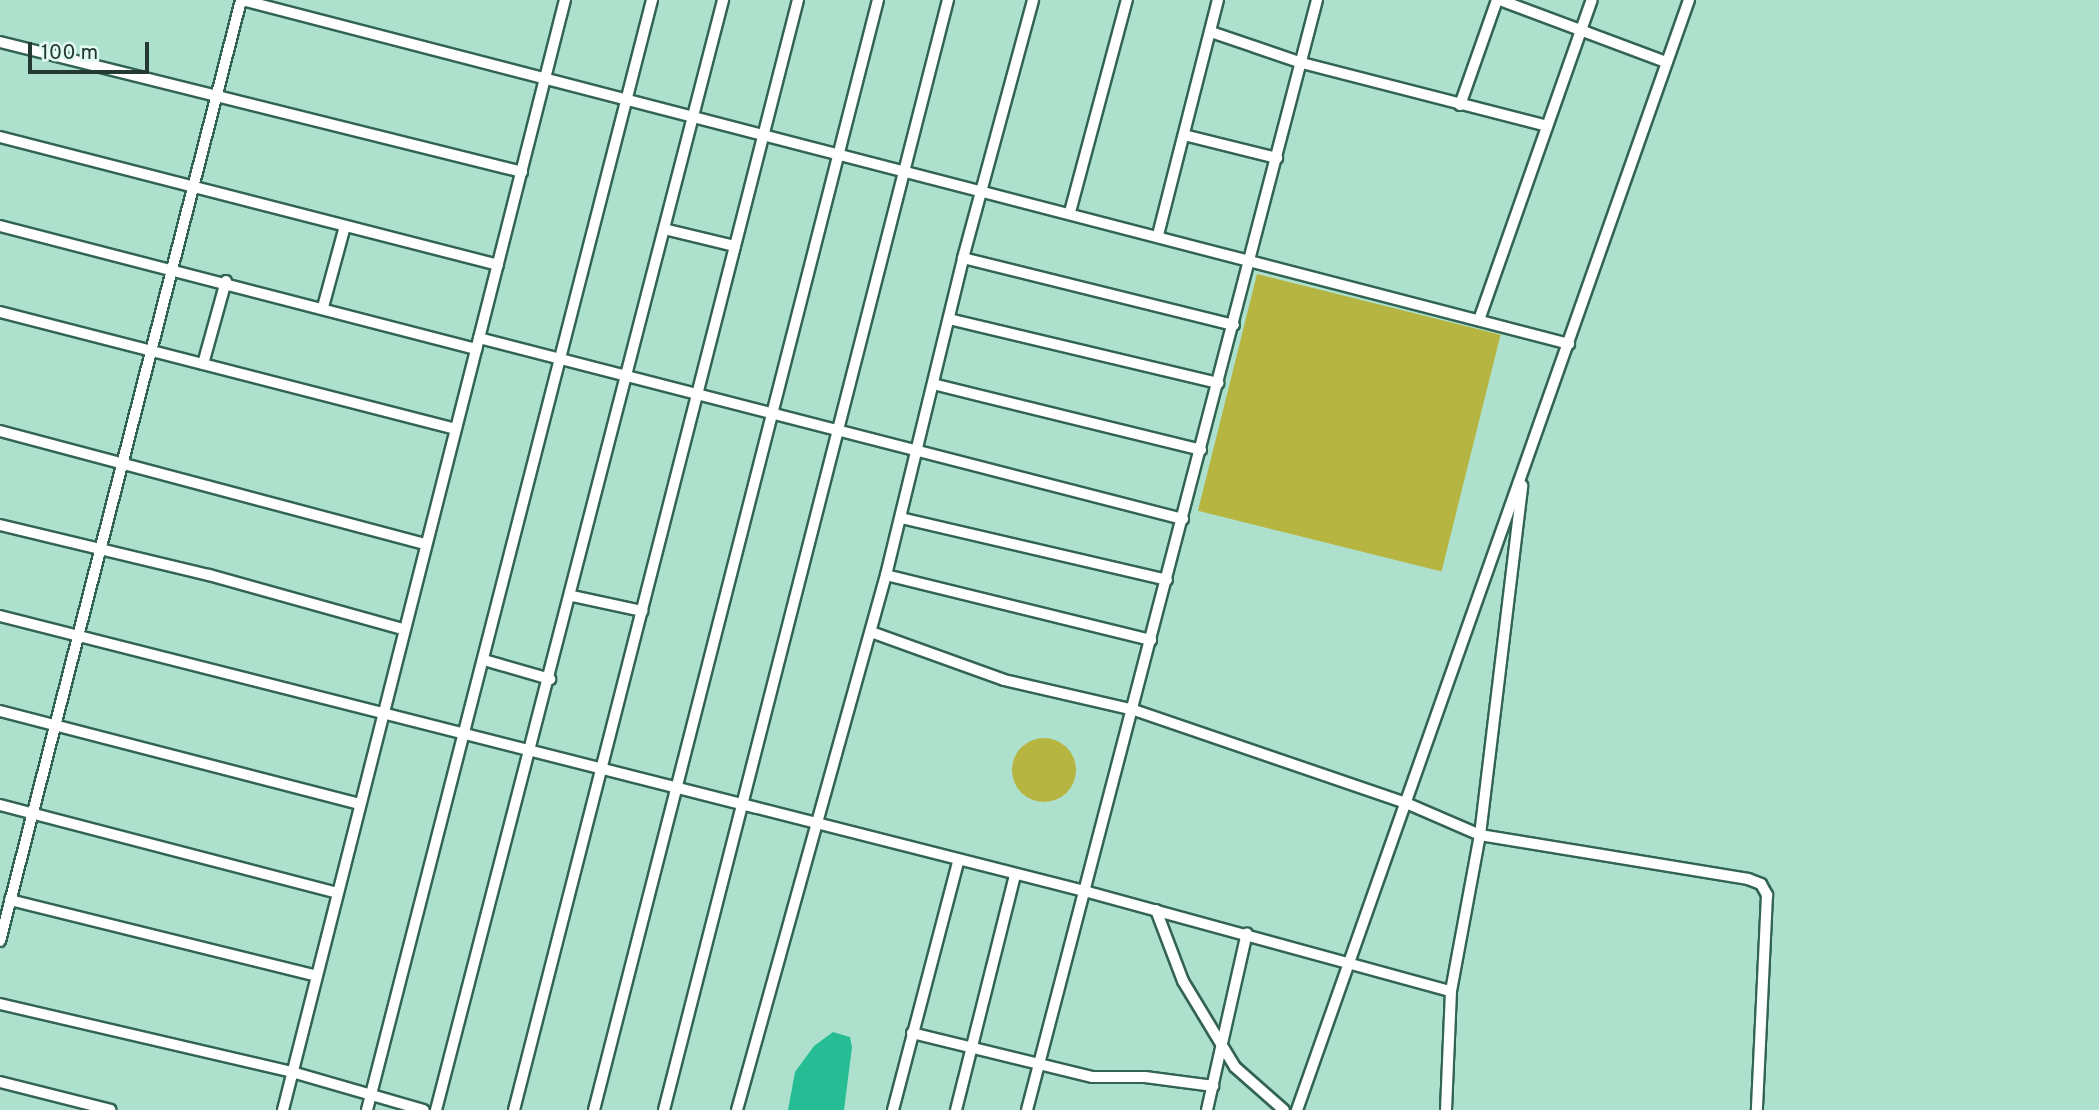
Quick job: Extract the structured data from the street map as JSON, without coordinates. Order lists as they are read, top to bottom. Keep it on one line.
{"scale_bar":"100 m"}
